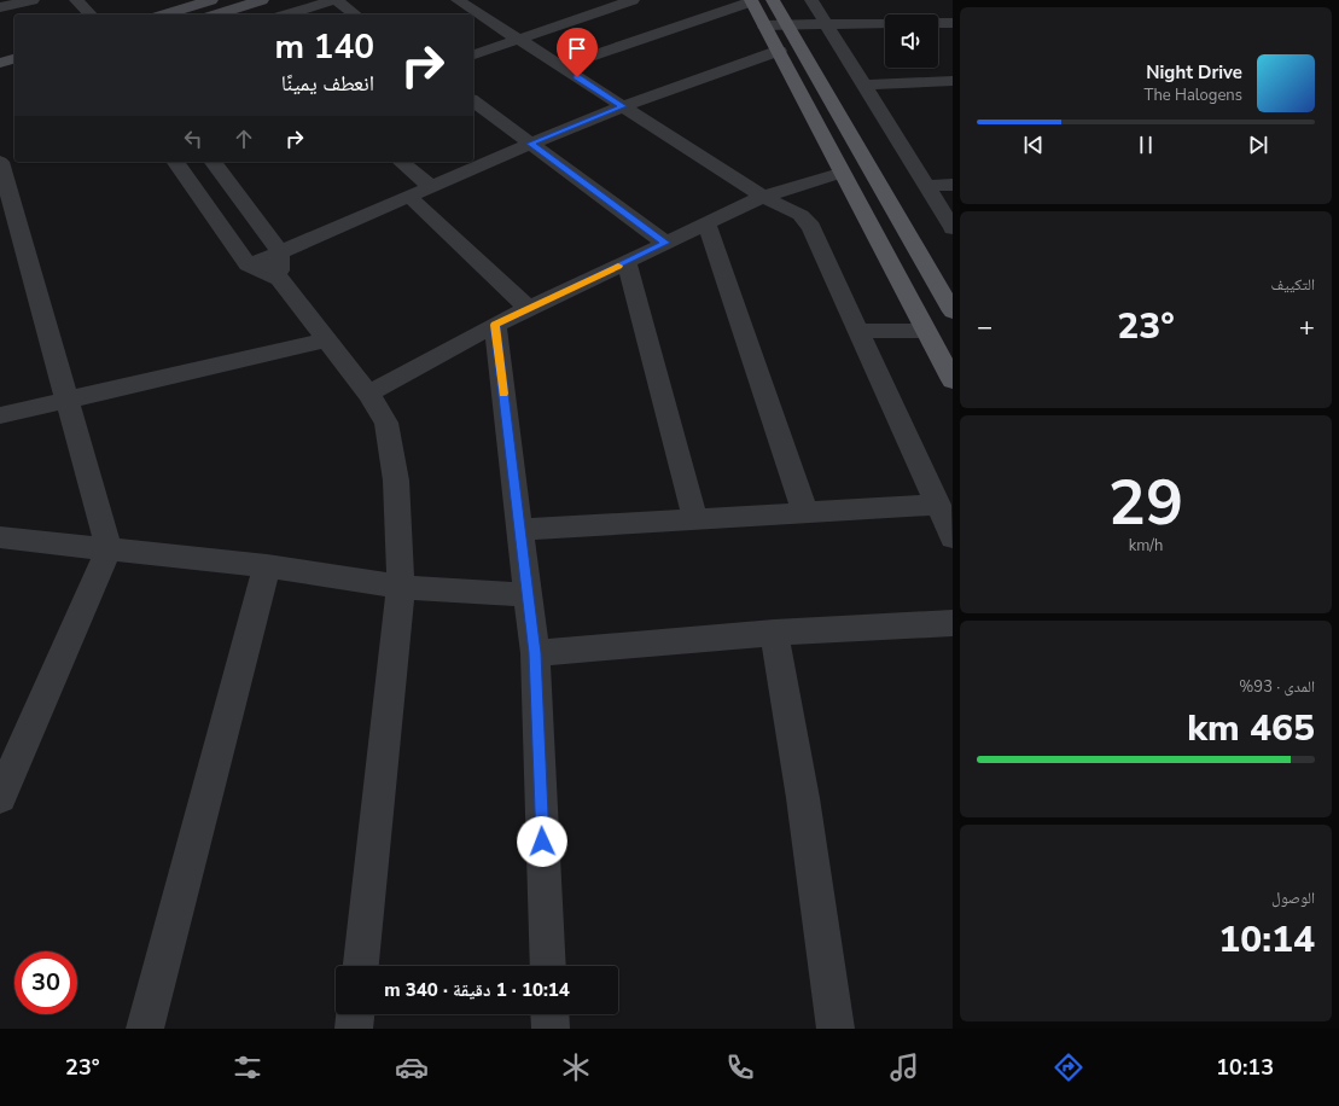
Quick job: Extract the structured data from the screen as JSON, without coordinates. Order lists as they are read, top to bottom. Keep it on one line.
{"page":{"turn":["140 m","انعطف يمينًا"],"song":["Night Drive","The Halogens"],"tile":["التكييف",["29","km/h"],["المدى · 93%","465 km"],["الوصول","10:14"]],"heat":["−","23°","+"],"limit":"30","trip":"10:14 · 1 دقيقة · 340 m","tabs":["10:13","23°"]}}
